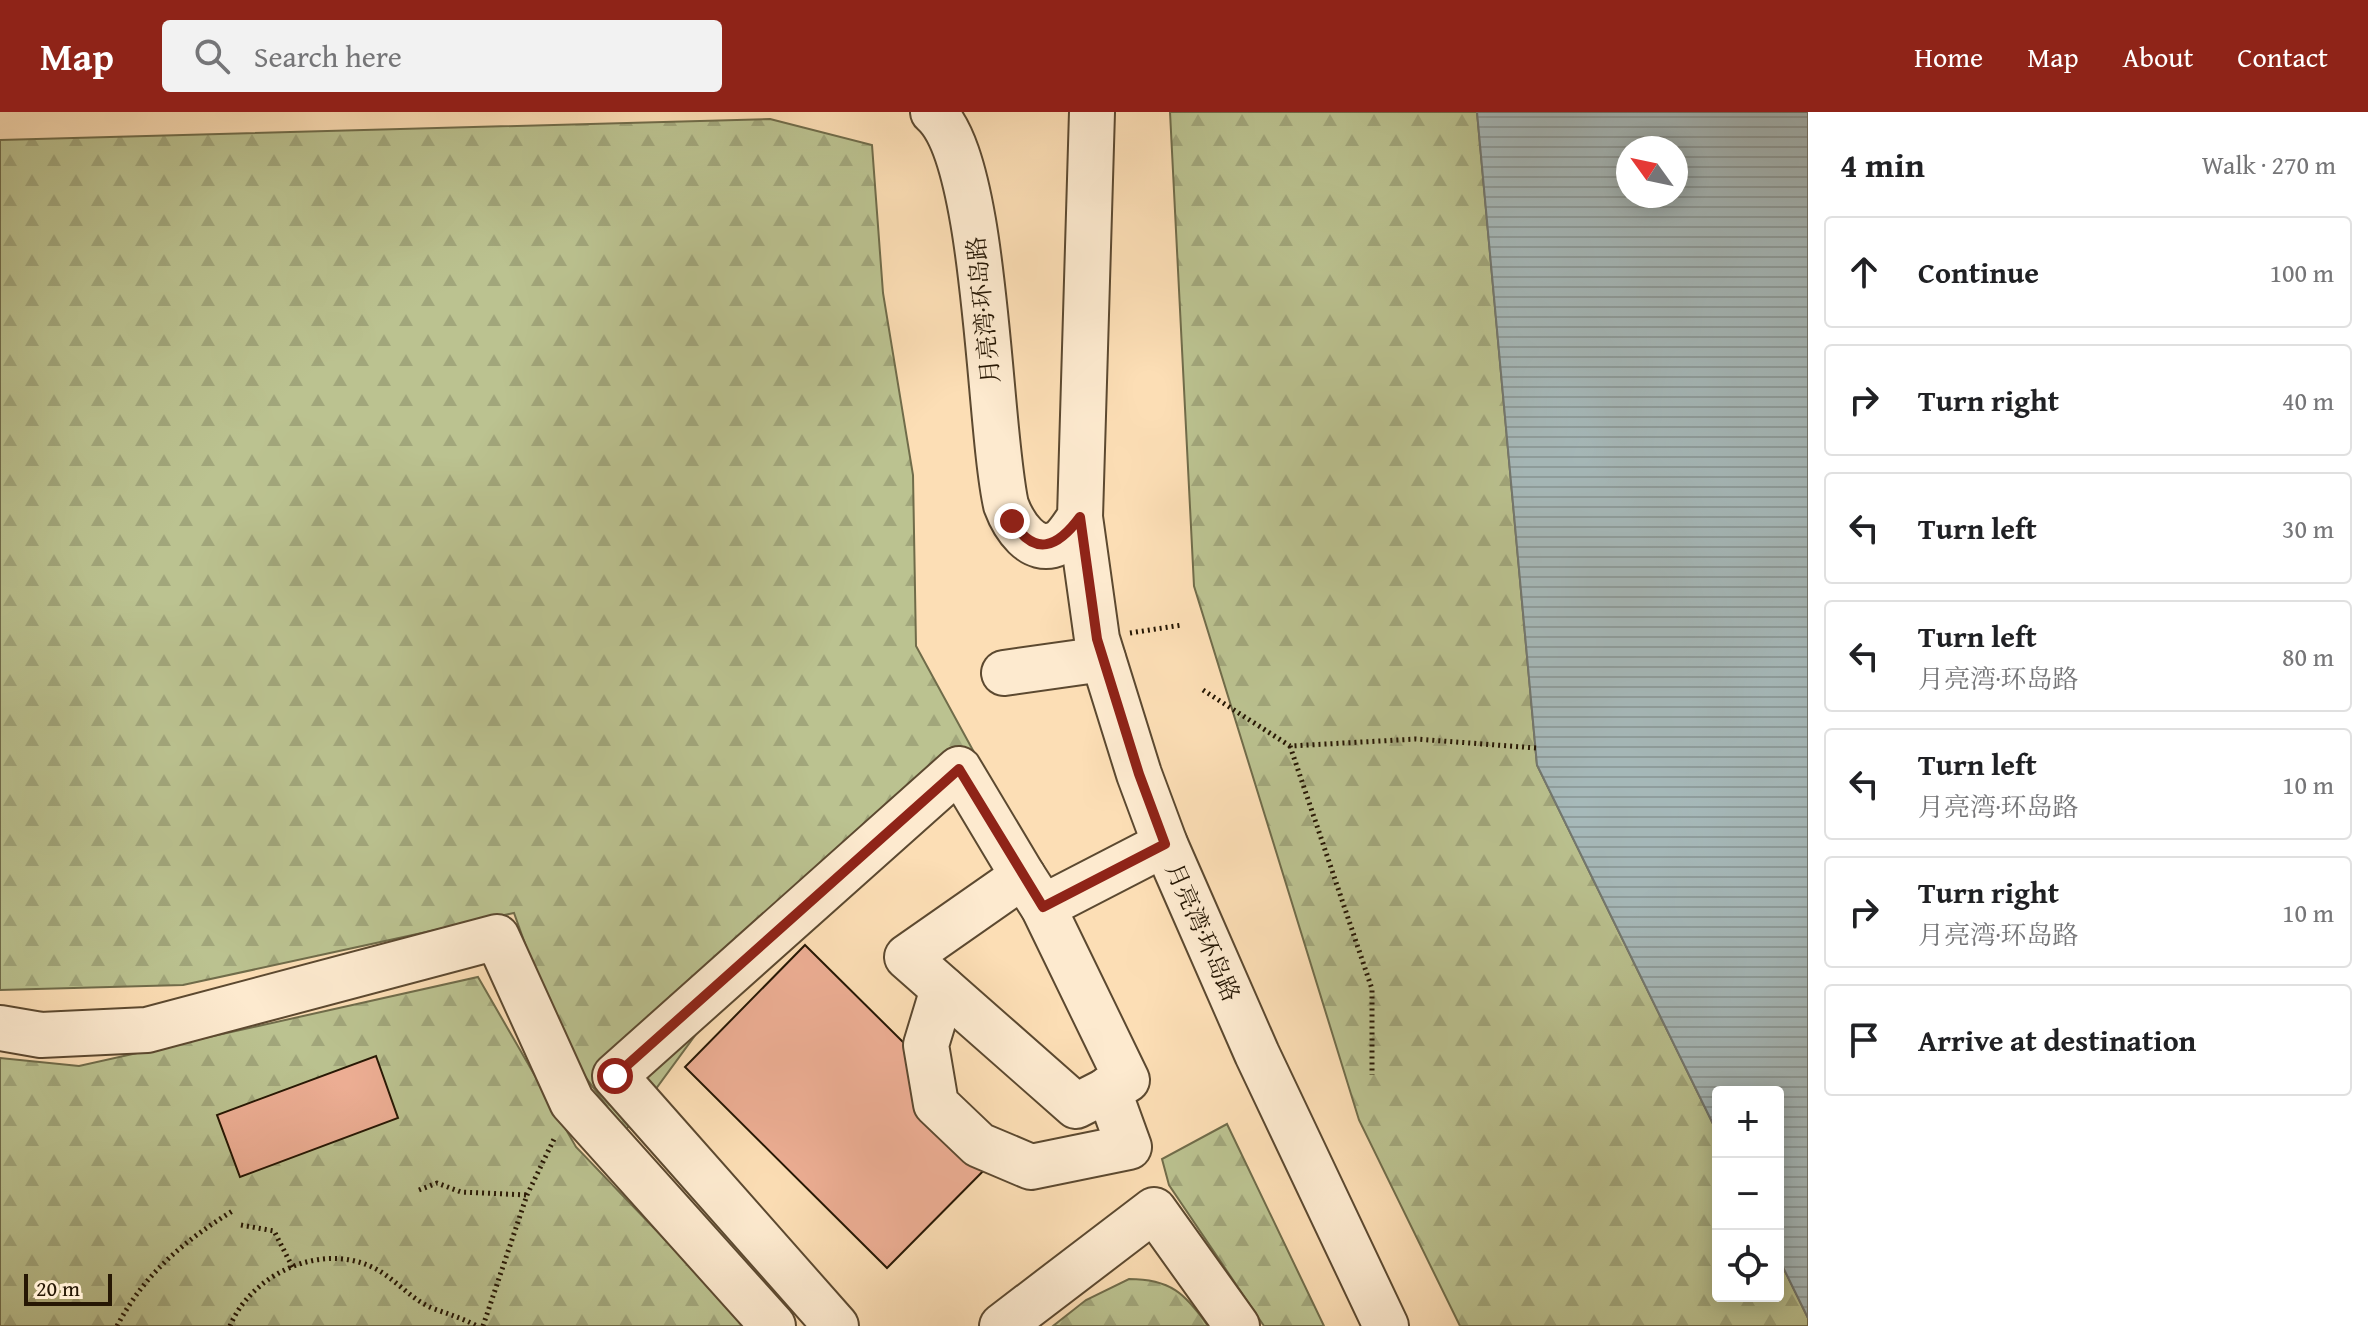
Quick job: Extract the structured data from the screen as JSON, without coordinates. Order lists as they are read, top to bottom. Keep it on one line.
{"streets":{"street":["月亮湾·环岛路"]},"scale_bar":"20 m","north":"top left","page":{"header":"Map","search":"Search here","nav":["Home","Map","About","Contact"],"heading":["4 min","Walk · 270 m"],"list":[["Continue","100 m"],["Turn right","40 m"],["Turn left","30 m"],["Turn left","月亮湾·环岛路","80 m"],["Turn left","月亮湾·环岛路","10 m"],["Turn right","月亮湾·环岛路","10 m"],"Arrive at destination"],"map_buttons":["+","−"],"scale":"20 m"}}
